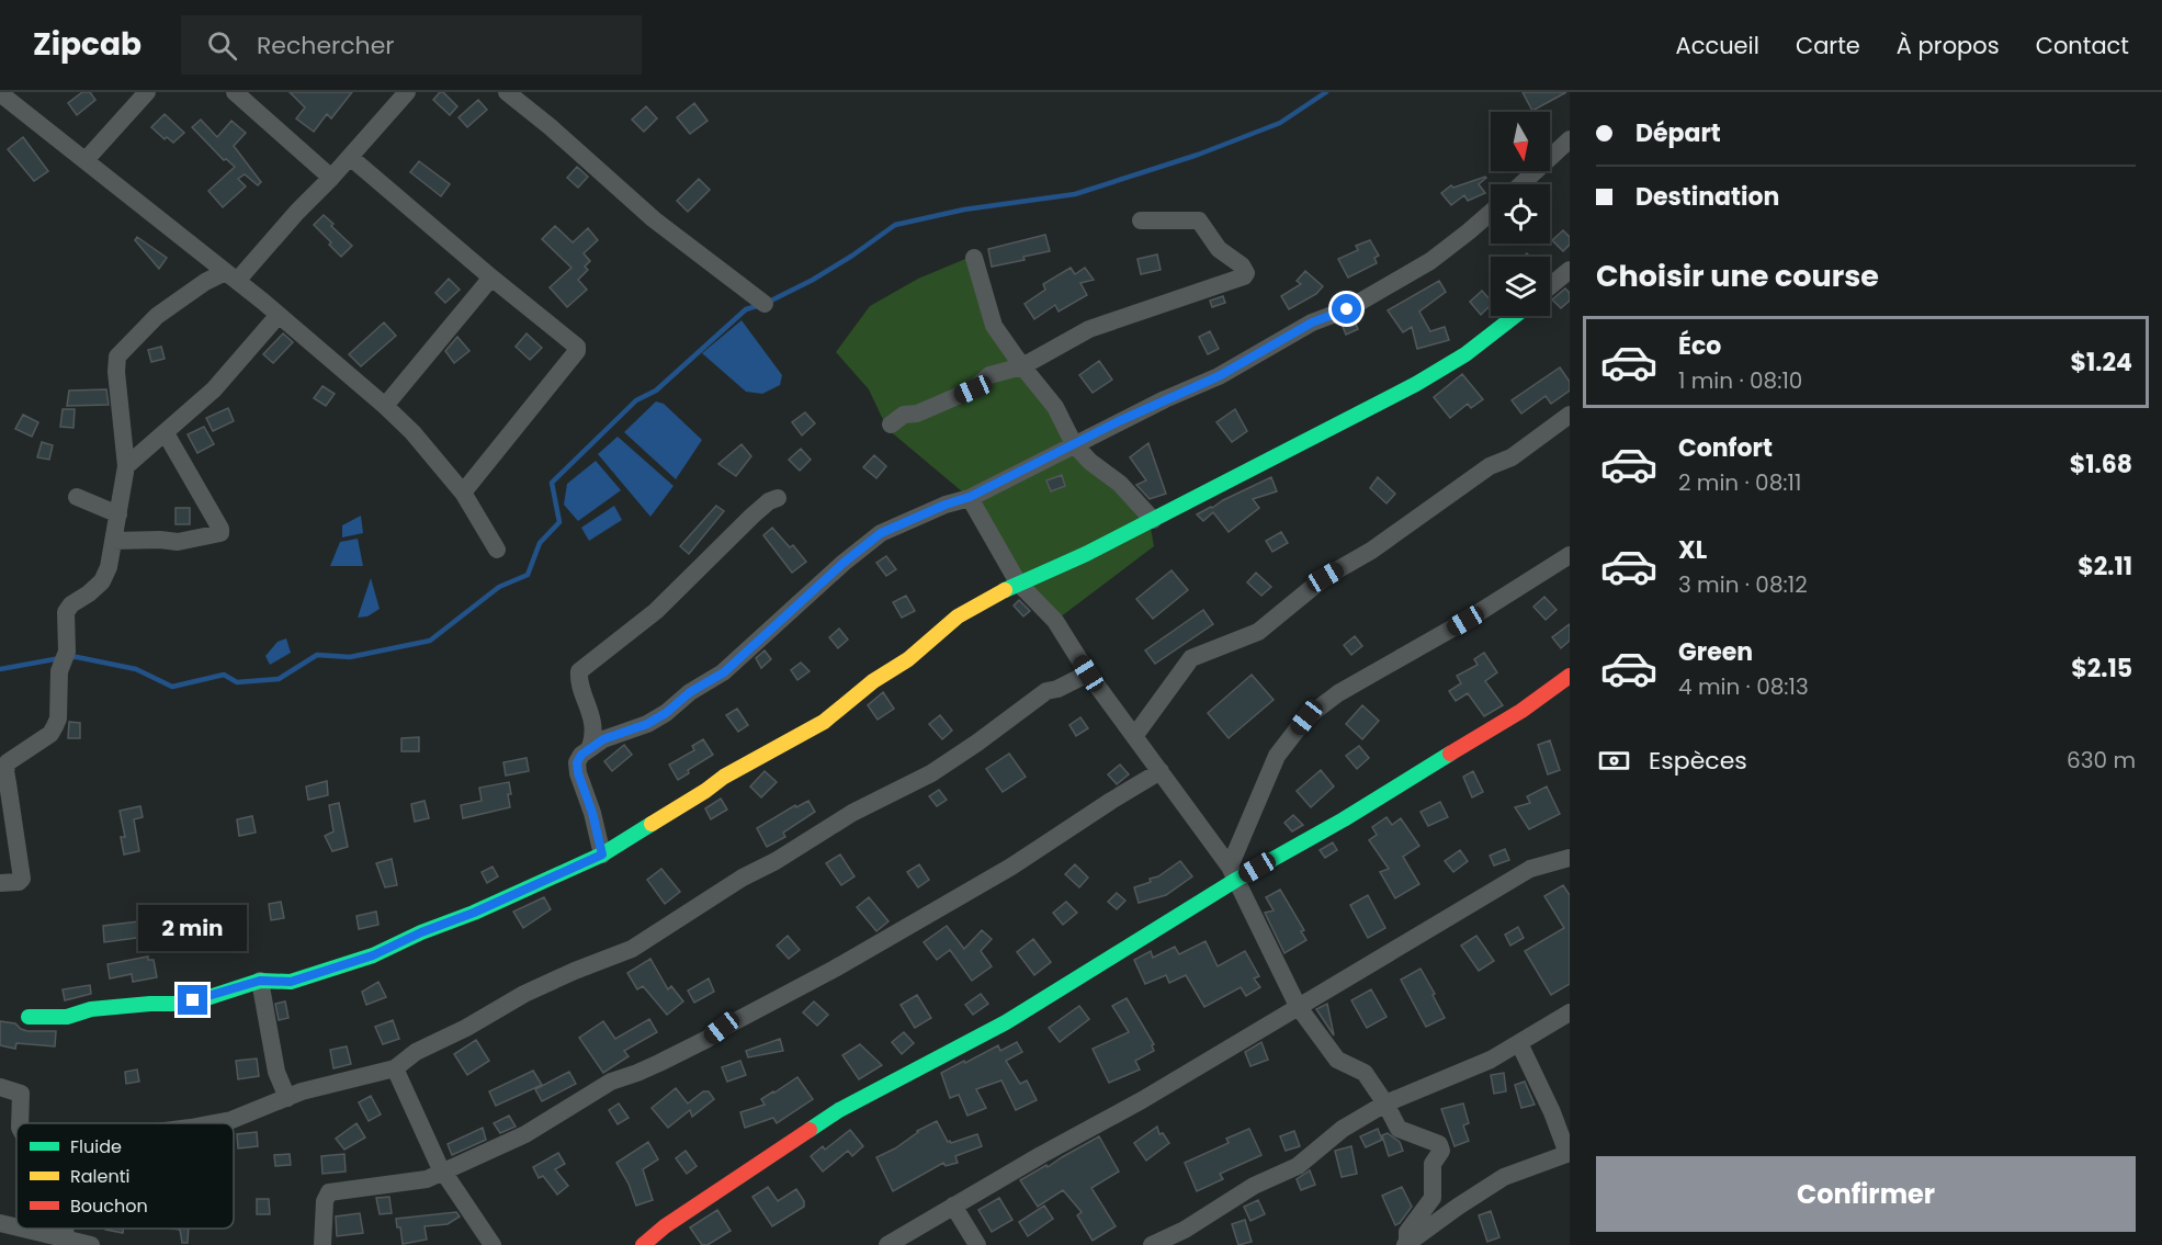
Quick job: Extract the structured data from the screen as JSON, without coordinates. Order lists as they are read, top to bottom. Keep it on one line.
{"legend":["Fluide","Ralenti","Bouchon"],"north":"bottom","page":{"header":"Zipcab","search":"Rechercher","nav":["Accueil","Carte","À propos","Contact"],"banner":["Départ","Destination"],"heading":"Choisir une course","list":[{"name":"Éco","note":"1 min · 08:10","value":"$1.24"},{"name":"Confort","note":"2 min · 08:11","value":"$1.68"},{"name":"XL","note":"3 min · 08:12","value":"$2.11"},{"name":"Green","note":"4 min · 08:13","value":"$2.15"}],"pay":["Espèces","630 m"],"bubble":"2 min","buttons":"Confirmer"}}
